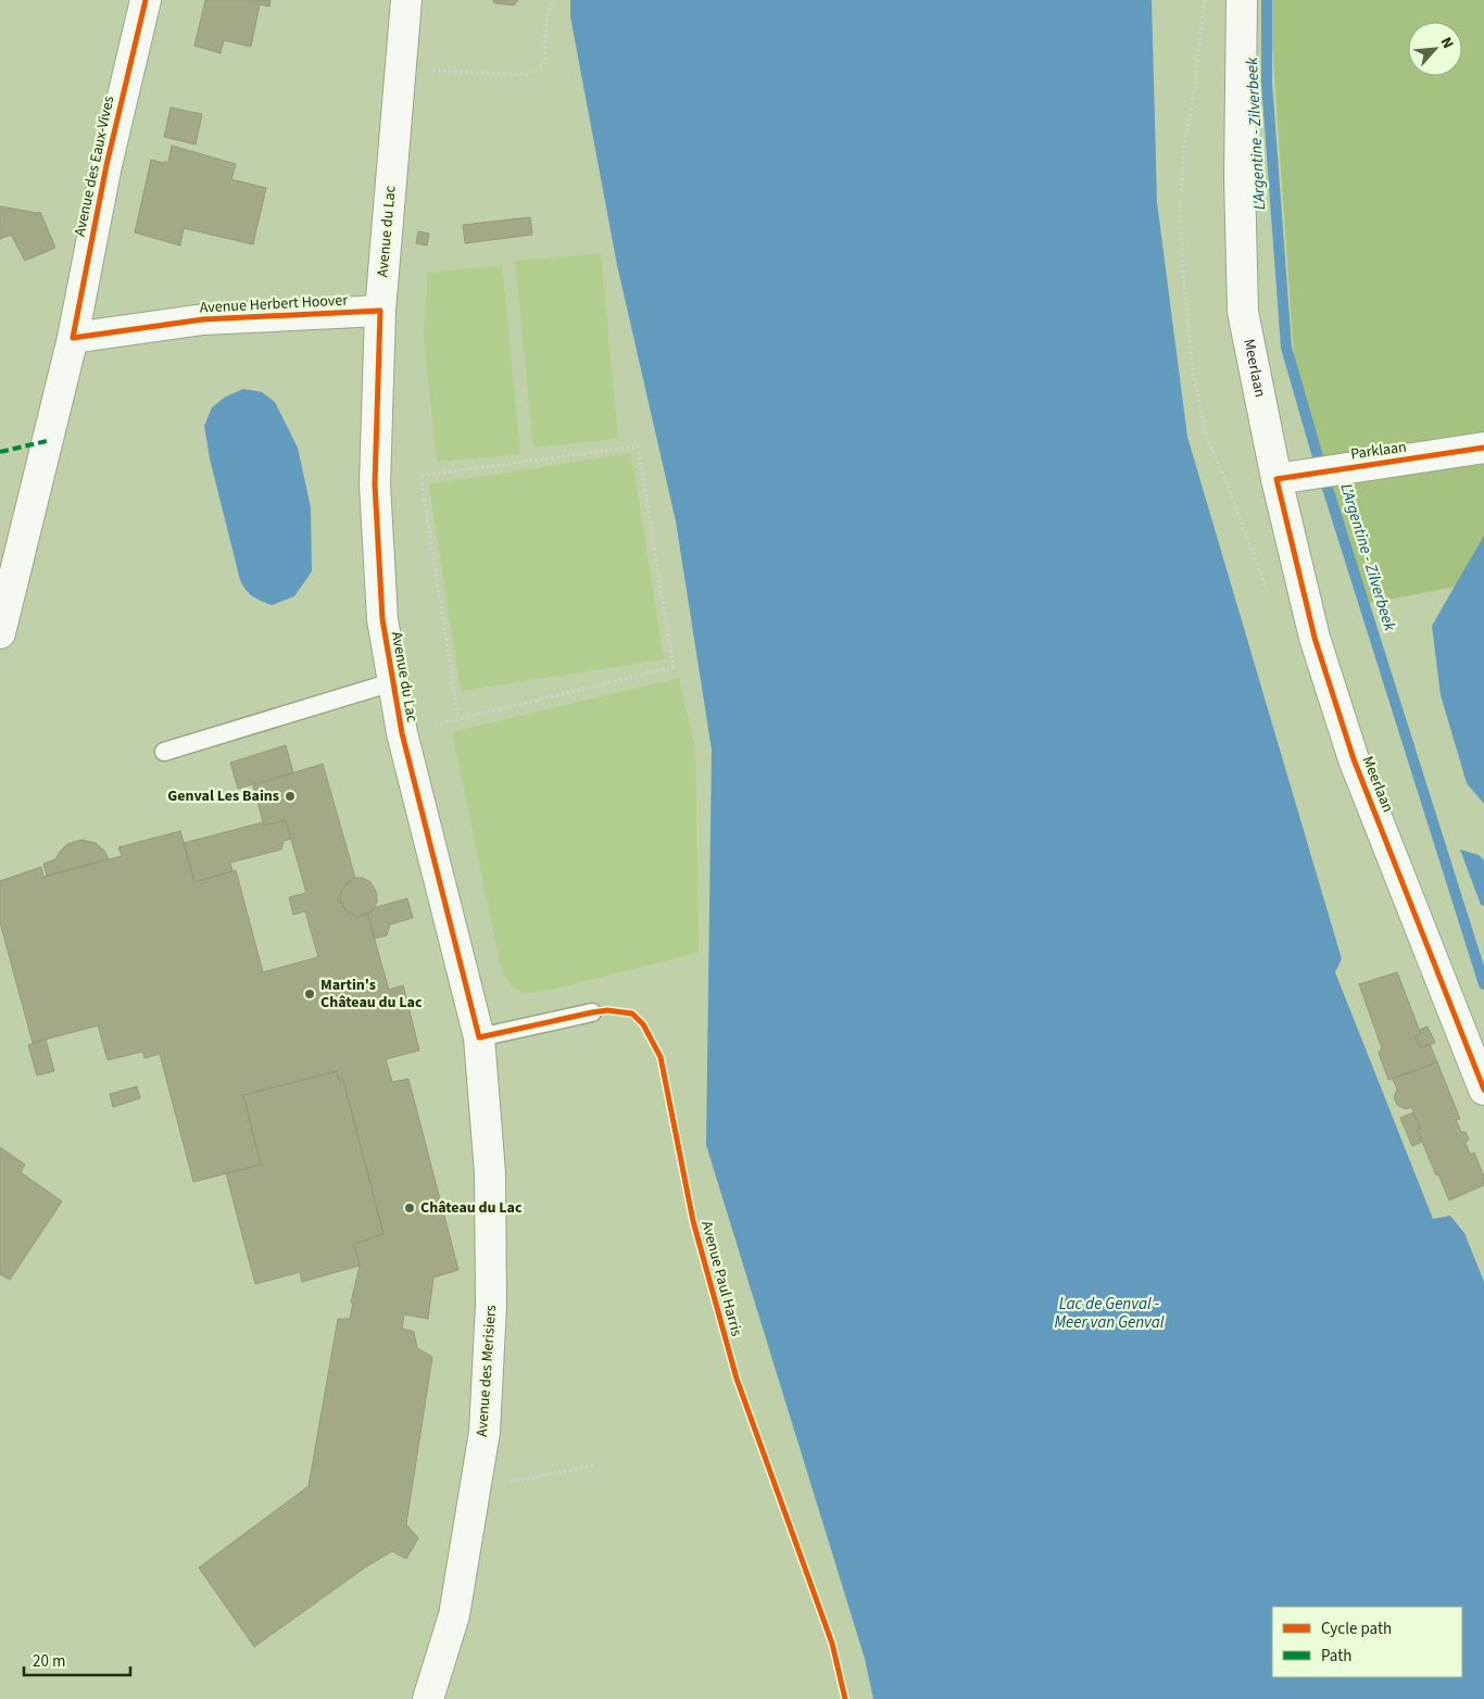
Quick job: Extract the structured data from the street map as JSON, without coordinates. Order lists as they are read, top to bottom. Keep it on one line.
{"streets":{"street":["Avenue des Eaux-Vives","Avenue du Lac","Avenue Herbert Hoover","Meerlaan","Parklaan","Avenue des Merisiers"],"cycle path":["Avenue Paul Harris"]},"crossings":[["Avenue des Eaux-Vives","Avenue Herbert Hoover"],["Avenue du Lac","Avenue Herbert Hoover"],["Avenue du Lac","Avenue des Merisiers"],["Meerlaan","Parklaan"]],"water":["L'Argentine - Zilverbeek","Lac de Genval - Meer van Genval"],"places":["Genval Les Bains","Martin's Château du Lac","Château du Lac"],"legend":["Cycle path","Path"],"scale_bar":"20 m","north":"top right"}
